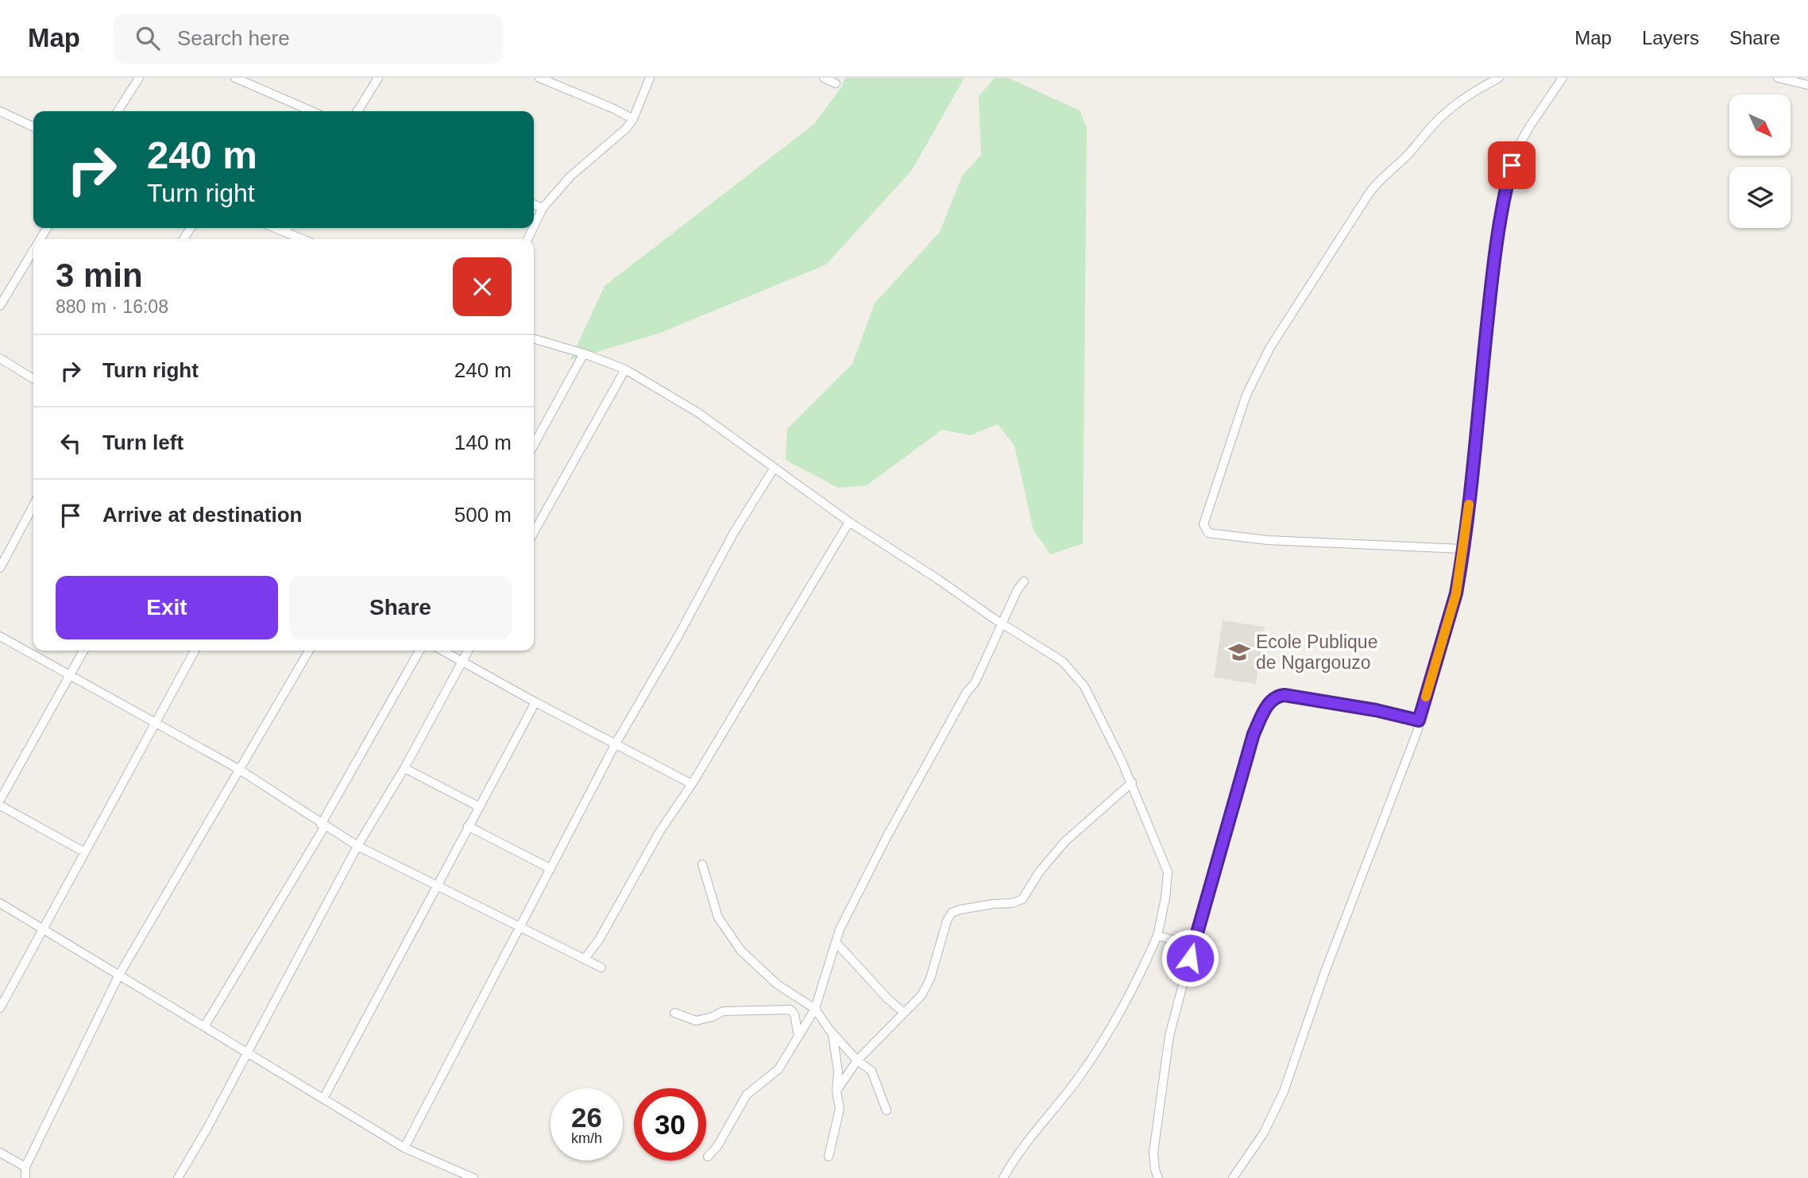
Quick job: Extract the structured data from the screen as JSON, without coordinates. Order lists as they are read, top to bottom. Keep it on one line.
{"places":{"school or university":["Ecole Publique de Ngargouzo"]},"north":"bottom right","page":{"header":"Map","search":"Search here","nav":["Map","Layers","Share"],"turn":["240 m","Turn right"],"heading":["3 min","880 m · 16:08"],"list":[{"name":"Turn right","value":"240 m"},{"name":"Turn left","value":"140 m"},{"name":"Arrive at destination","value":"500 m"}],"buttons":["Exit","Share"],"speed":"26 km/h","limit":"30"}}
